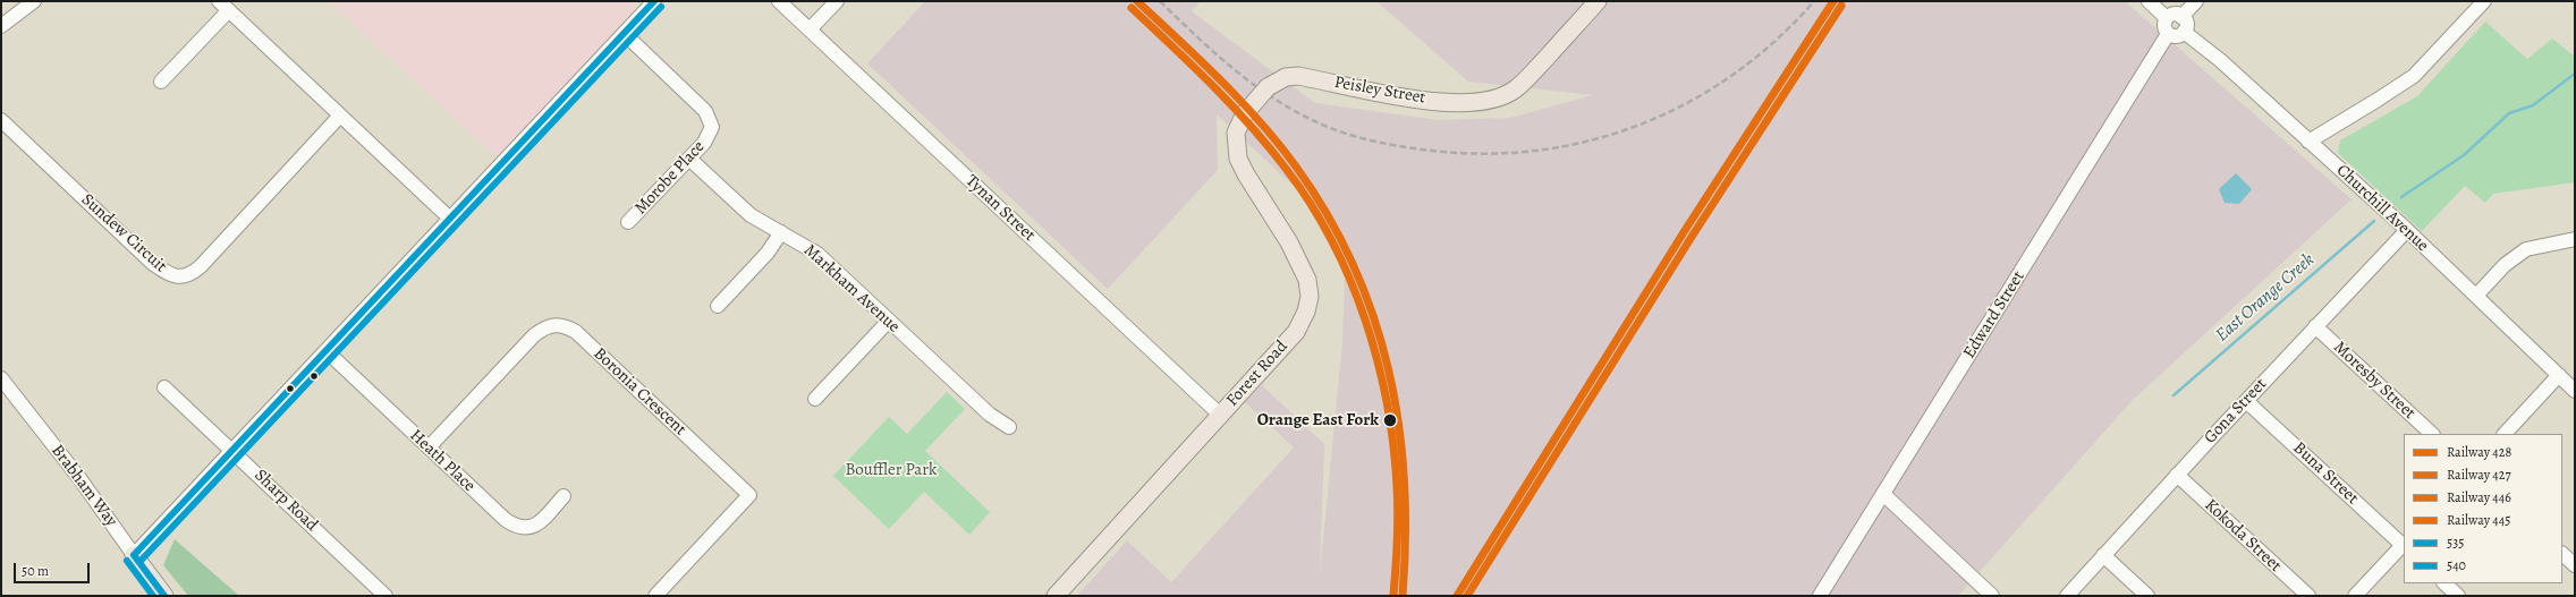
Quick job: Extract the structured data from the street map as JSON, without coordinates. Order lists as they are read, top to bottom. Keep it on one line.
{"streets":{"main road":["Peisley Street","Forest Road","Brabham Way"],"street":["Morobe Place","Tynan Street","Churchill Avenue","Sundew Circuit","Markham Avenue","Edward Street","Moresby Street","Boronia Crescent","Gona Street","Heath Place","Buna Street","Sharp Road","Kokoda Street"]},"crossings":[["Peisley Street","Forest Road"],["Morobe Place","Markham Avenue"],["Tynan Street","Forest Road"],["Churchill Avenue","Edward Street"],["Churchill Avenue","Gona Street"],["Moresby Street","Gona Street"],["Boronia Crescent","Heath Place"],["Gona Street","Buna Street"],["Gona Street","Kokoda Street"]],"water":["East Orange Creek"],"parks":["Bouffler Park"],"places":["Orange East Fork"],"lines":["rail line 428","rail line 446","transit line 535","rail line 427","transit line 540","rail line 445"],"legend":["Railway 428","Railway 427","Railway 446","Railway 445","535","540"],"scale_bar":"50 m"}
